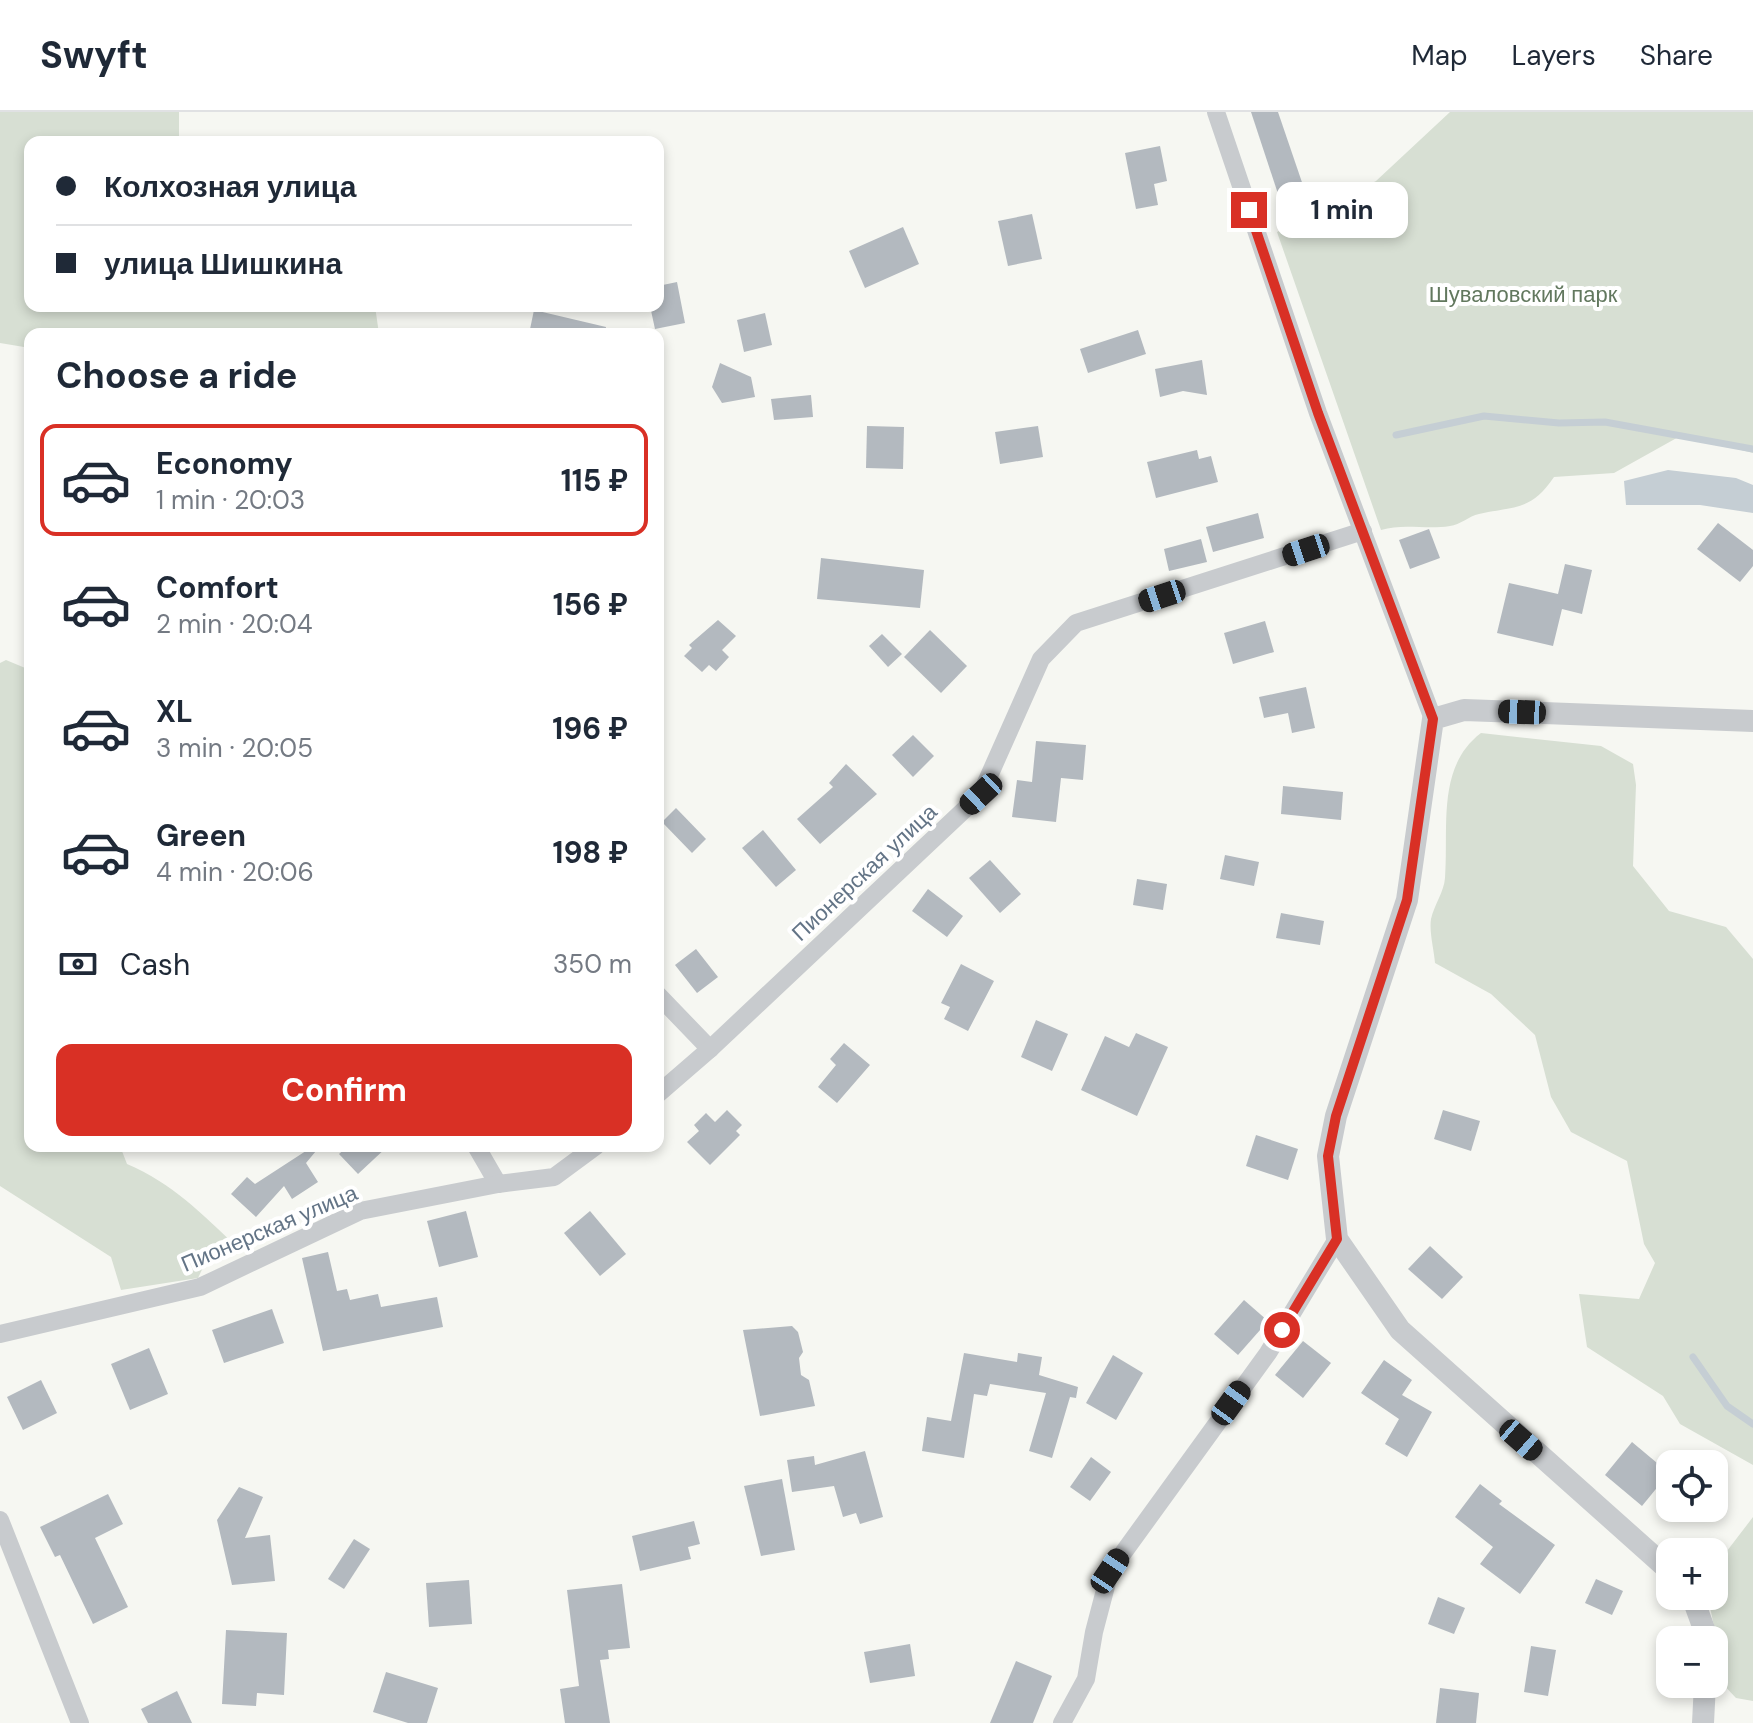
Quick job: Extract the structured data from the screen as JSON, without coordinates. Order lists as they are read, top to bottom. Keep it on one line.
{"streets":{"street":["Пионерская улица"]},"parks":["Шуваловский парк"],"page":{"header":"Swyft","nav":["Map","Layers","Share"],"banner":["Колхозная улица","улица Шишкина"],"bubble":"1 min","heading":"Choose a ride","list":[{"name":"Economy","note":"1 min · 20:03","value":"115 ₽"},{"name":"Comfort","note":"2 min · 20:04","value":"156 ₽"},{"name":"XL","note":"3 min · 20:05","value":"196 ₽"},{"name":"Green","note":"4 min · 20:06","value":"198 ₽"}],"pay":["Cash","350 m"],"buttons":"Confirm","map_buttons":["+","−"]}}
